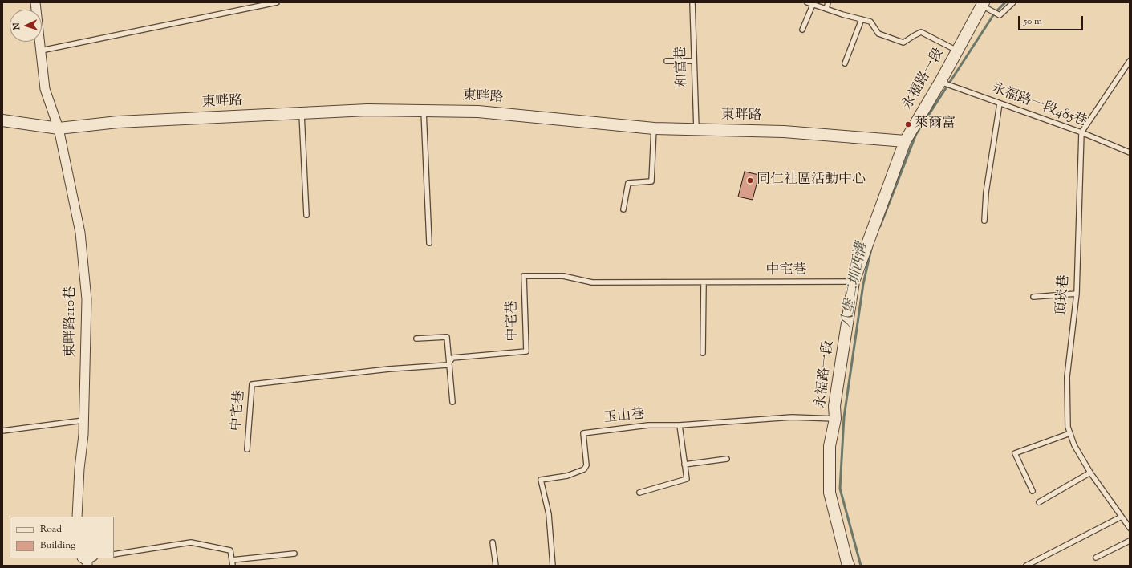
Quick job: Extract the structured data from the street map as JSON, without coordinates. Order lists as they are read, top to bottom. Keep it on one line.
{"streets":{"street":["永福路一段","東畔路","東畔路110巷"],"lane":["和富巷","永福路一段485巷","中宅巷","頂崁巷","玉山巷"]},"crossings":[["和富巷","東畔路"],["永福路一段","東畔路"],["永福路一段","永福路一段485巷"],["永福路一段","中宅巷"],["永福路一段","玉山巷"],["東畔路","東畔路110巷"],["永福路一段485巷","頂崁巷"]],"water":["八堡二圳西溝"],"places":["萊爾富","同仁社區活動中心"],"legend":["Road","Building"],"scale_bar":"50 m","north":"left"}
